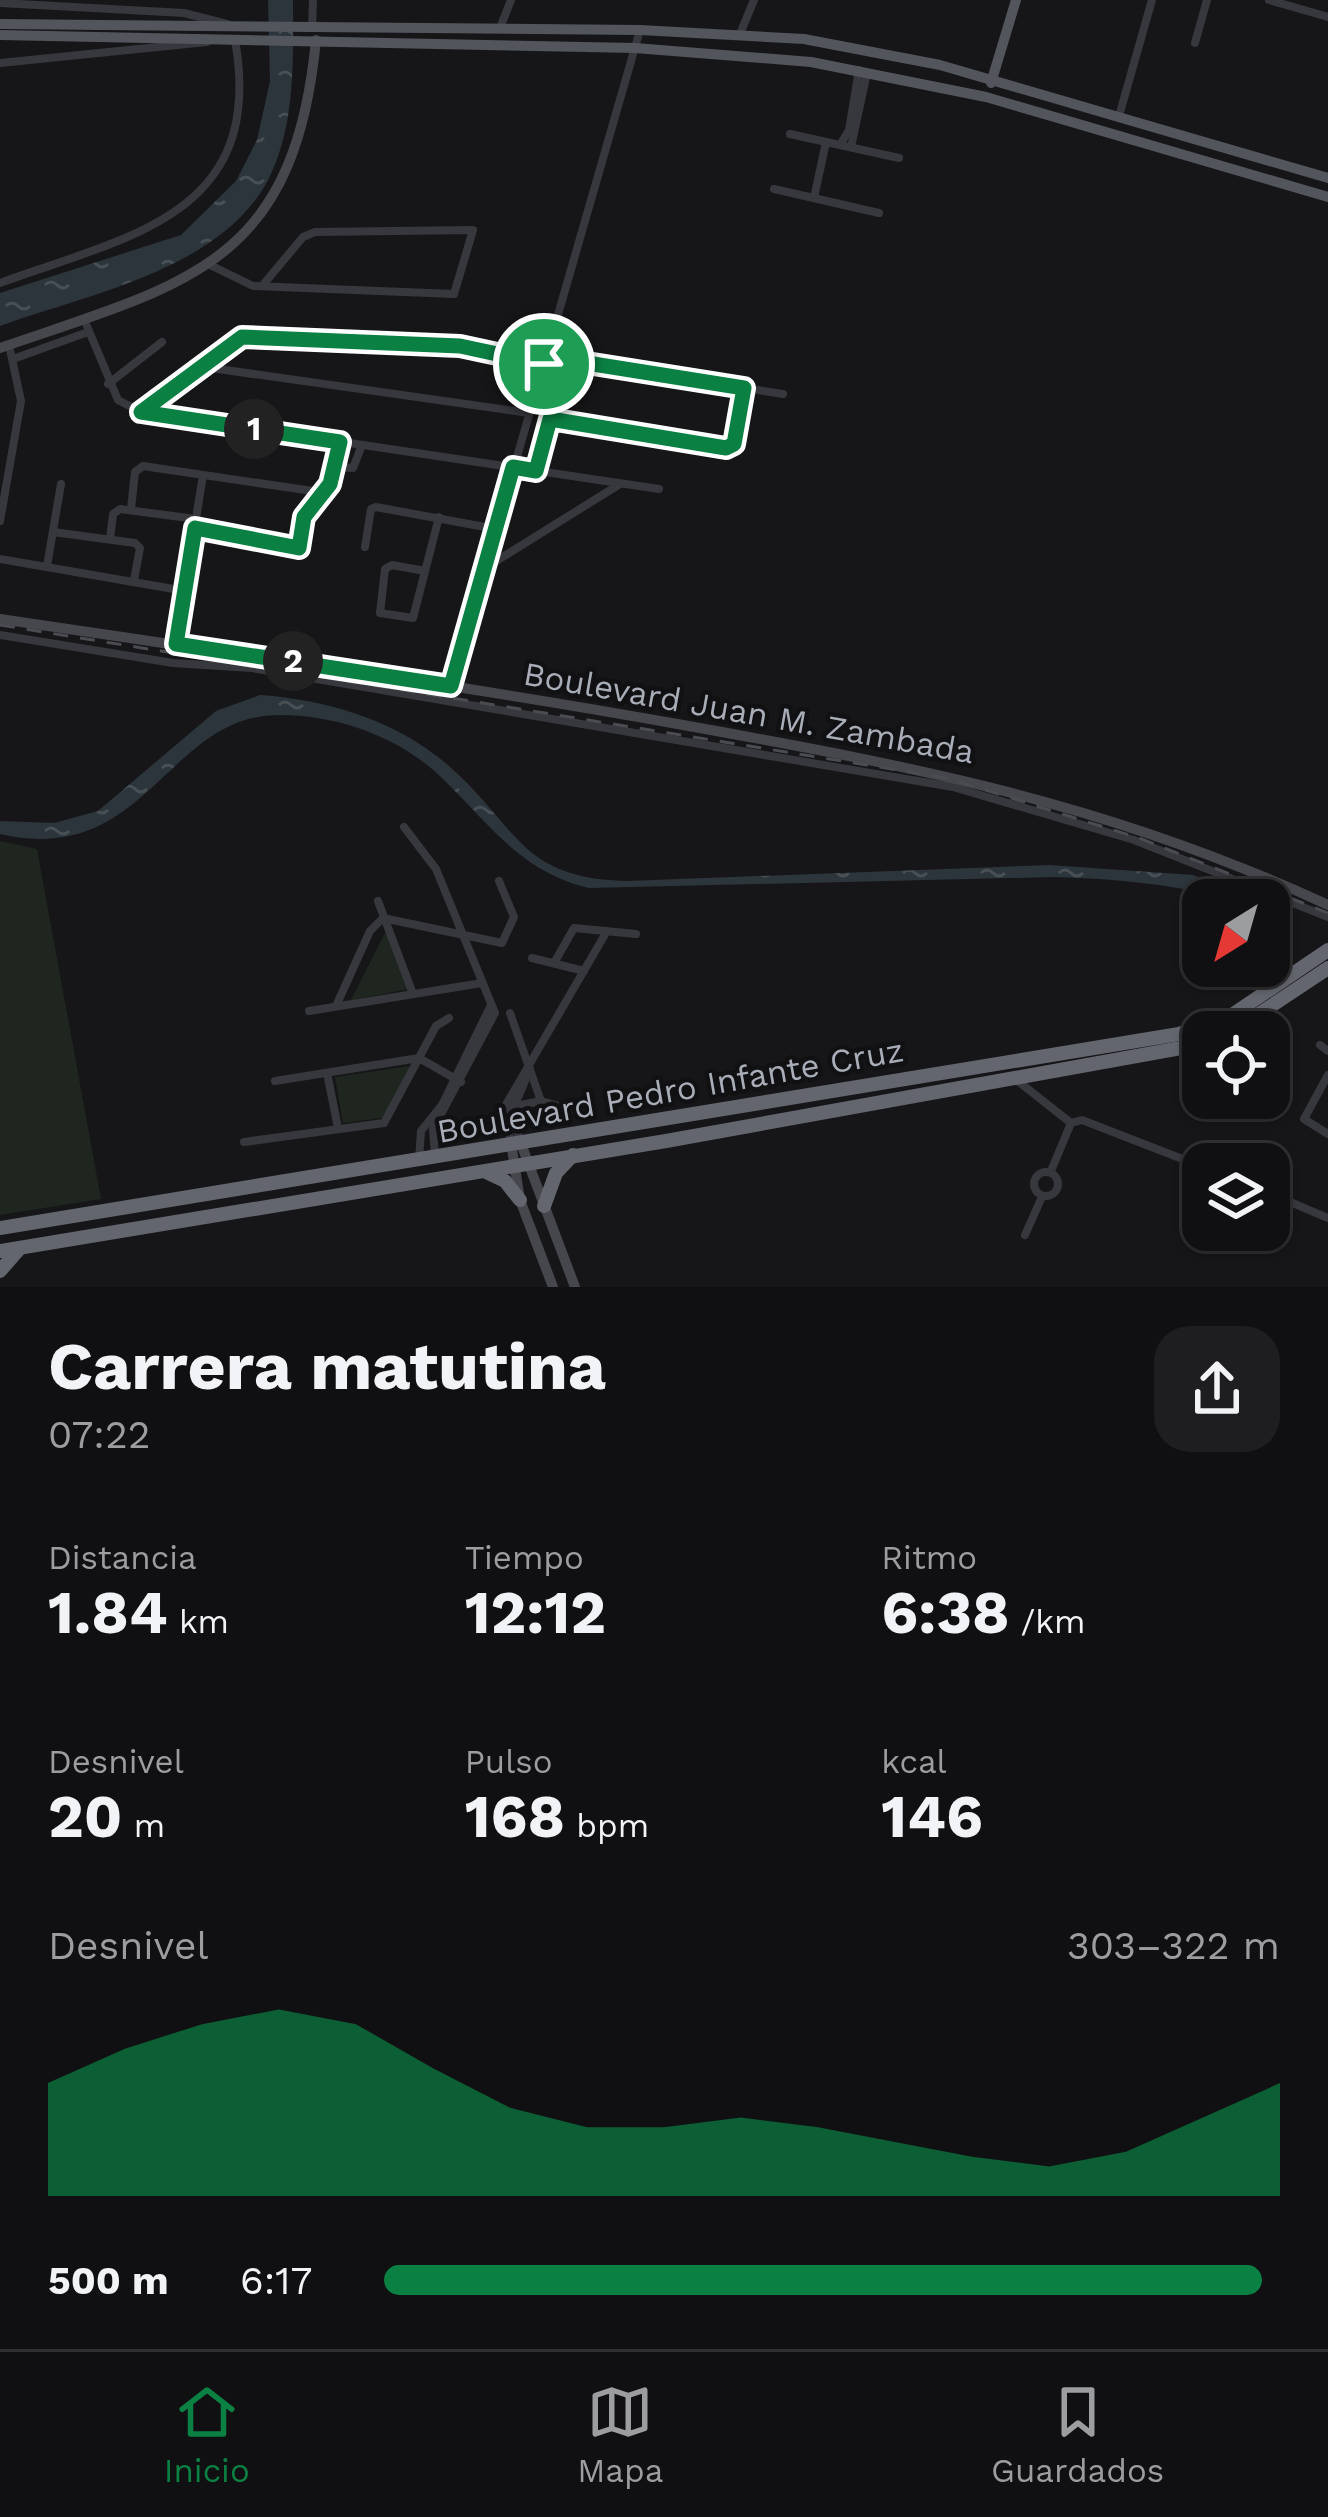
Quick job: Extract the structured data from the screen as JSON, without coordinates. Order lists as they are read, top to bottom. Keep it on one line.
{"streets":{"highway":["Boulevard Pedro Infante Cruz"],"street":["Boulevard Juan M. Zambada"]},"north":"bottom left","page":{"pins":["1","2"],"heading":["Carrera matutina","07:22"],"stats":[["Distancia","1.84 km"],["Tiempo","12:12"],["Ritmo","6:38 /km"],["Desnivel","20 m"],["Pulso","168 bpm"],["kcal","146"]],"chart":["Desnivel","303–322 m"],"list":[{"name":"500 m","note":"6:17"}],"tabs":["Inicio","Mapa","Guardados"]}}
